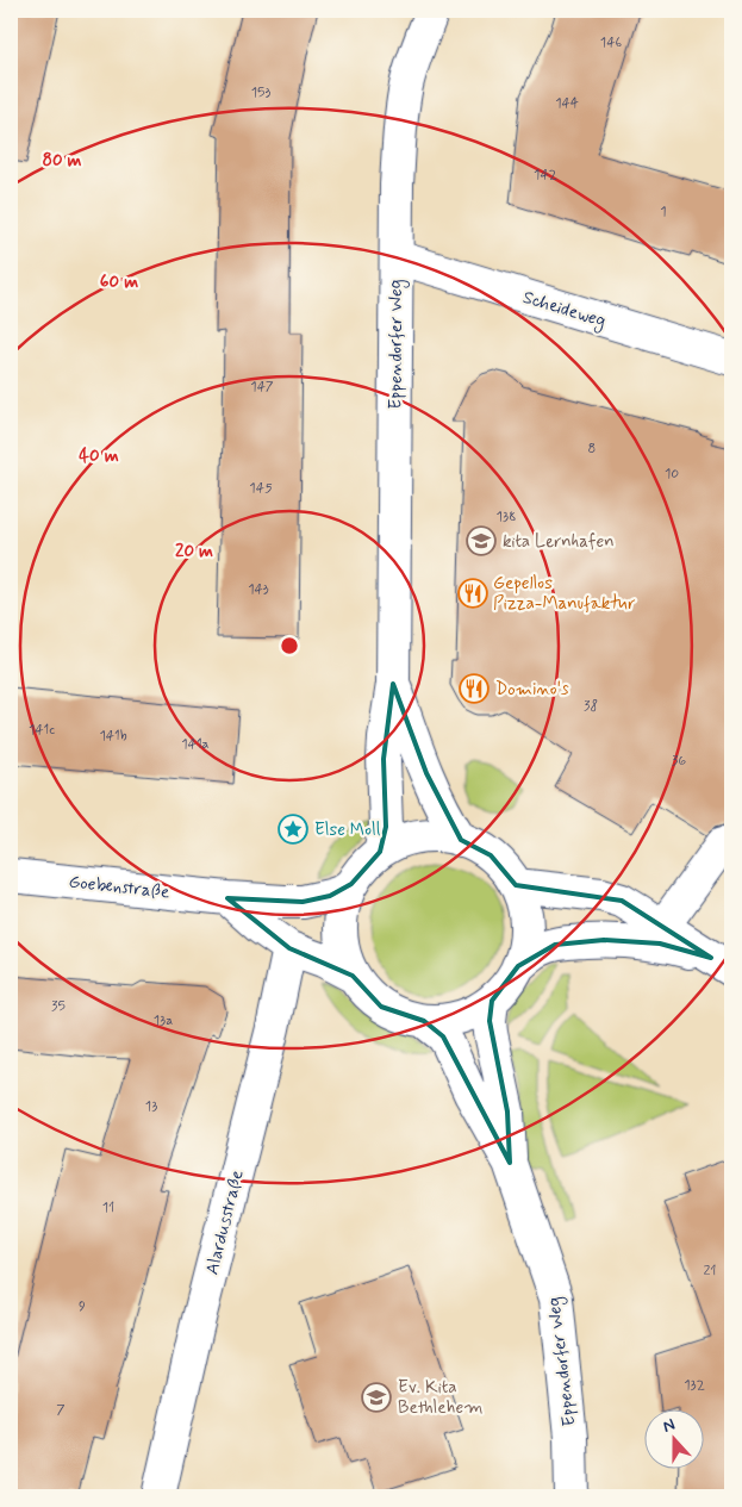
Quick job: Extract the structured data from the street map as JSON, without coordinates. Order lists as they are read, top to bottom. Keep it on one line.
{"streets":{"street":["Scheideweg","Eppendorfer Weg","Goebenstraße","Alardusstraße"]},"crossings":[["Scheideweg","Eppendorfer Weg"],["Eppendorfer Weg","Goebenstraße"]],"places":{"school or university":["kita Lernhafen","Ev. Kita Bethlehem"],"restaurant":["Gepellos Pizza-Manufaktur","Domino's"],"place":["Else Moll"]},"house_numbers":["146","153","144","142","1","147","8","10","145","138","143","38","141c","141b","141a","36","35","13a","13","11","21","9","132","7"],"north":"top","rings":["80 m","60 m","40 m","20 m"]}
